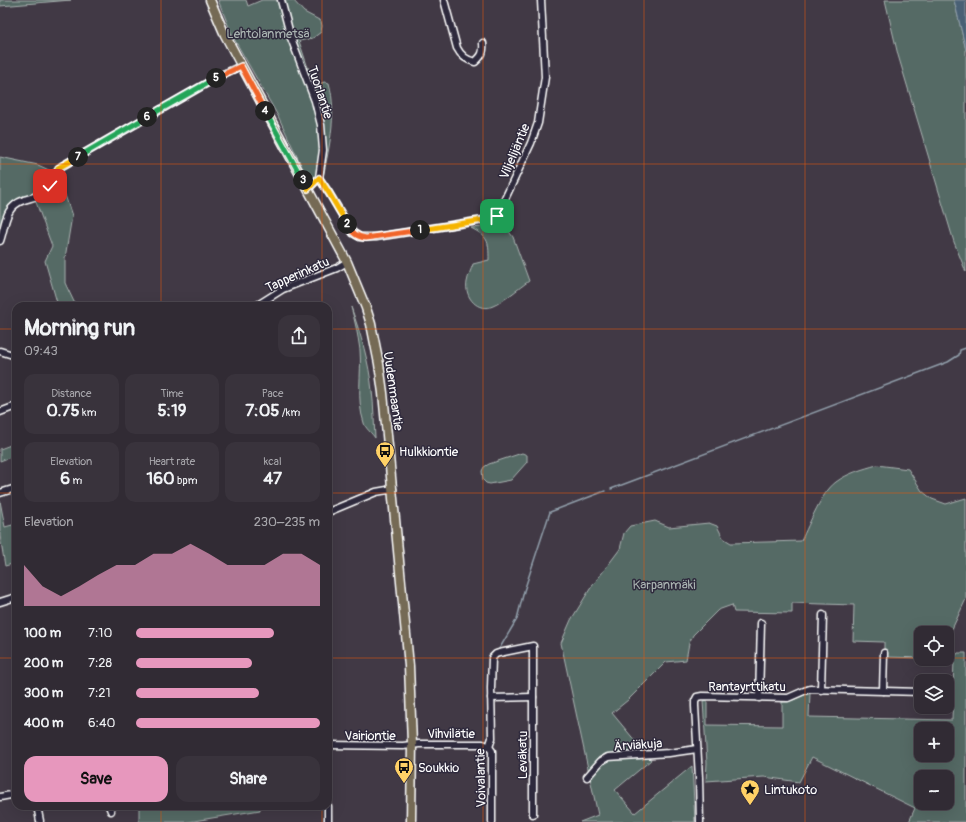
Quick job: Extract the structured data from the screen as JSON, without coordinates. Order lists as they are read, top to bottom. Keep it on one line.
{"streets":{"main road":["Uudenmaantie"],"street":["Tuorlantie","Viljelijäntie","Tapperinkatu","Rantayrttikatu","Vihvilätie","Vairiontie","Ärviäkuja","Leväkatu","Voivalantie"]},"crossings":[["Tuorlantie","Viljelijäntie"],["Tapperinkatu","Uudenmaantie"],["Uudenmaantie","Vihvilätie"],["Uudenmaantie","Vairiontie"],["Rantayrttikatu","Ärviäkuja"],["Vihvilätie","Vairiontie"],["Vihvilätie","Voivalantie"],["Leväkatu","Voivalantie"]],"parks":["Lehtolanmetsä","Karpanmäki"],"places":{"bus stop":["Hulkkiontie","Soukkio"],"place":["Lintukoto"]},"page":{"pins":["5","4","6","7","3","2","1"],"heading":["Morning run","09:43"],"stats":[["Distance","0.75 km"],["Time","5:19"],["Pace","7:05 /km"],["Elevation","6 m"],["Heart rate","160 bpm"],["kcal","47"]],"chart":["Elevation","230–235 m"],"list":[{"name":"100 m","note":"7:10"},{"name":"200 m","note":"7:28"},{"name":"300 m","note":"7:21"},{"name":"400 m","note":"6:40"}],"map_buttons":["+","−"],"buttons":["Save","Share"]}}
